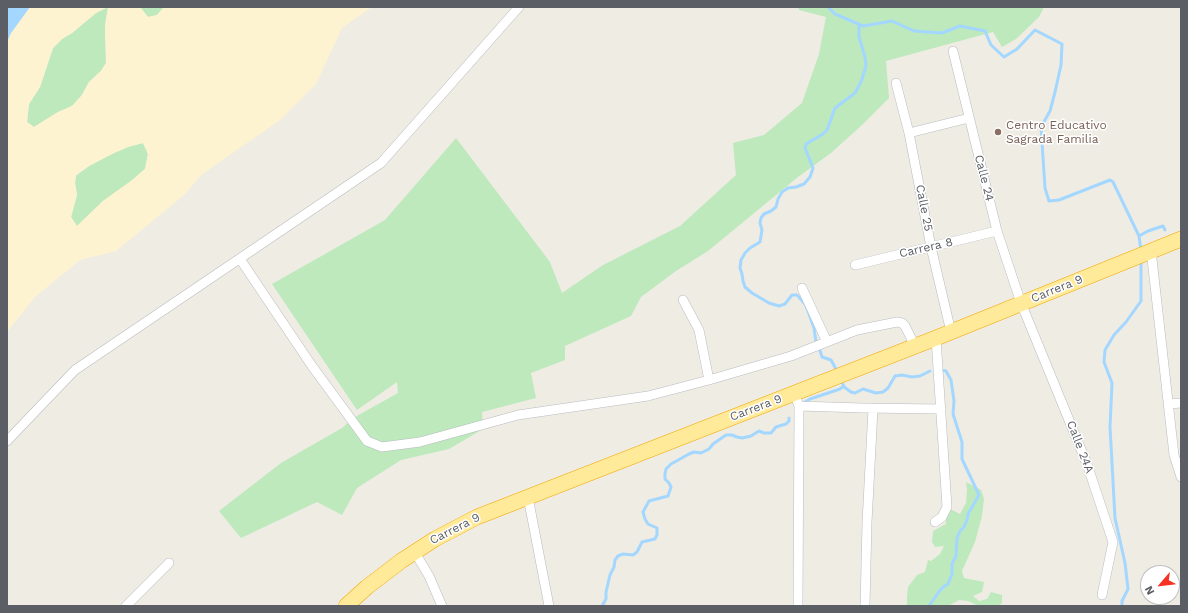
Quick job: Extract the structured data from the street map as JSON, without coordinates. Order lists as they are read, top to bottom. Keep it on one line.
{"streets":{"highway":["Carrera 9"],"street":["Calle 24","Calle 25","Carrera 8","Calle 24A"]},"crossings":[["Calle 24","Carrera 8"],["Calle 24","Carrera 9"],["Calle 24","Calle 24A"],["Calle 25","Carrera 8"],["Calle 25","Carrera 9"],["Carrera 9","Calle 24A"]],"places":["Centro Educativo Sagrada Familia"],"north":"bottom left"}
